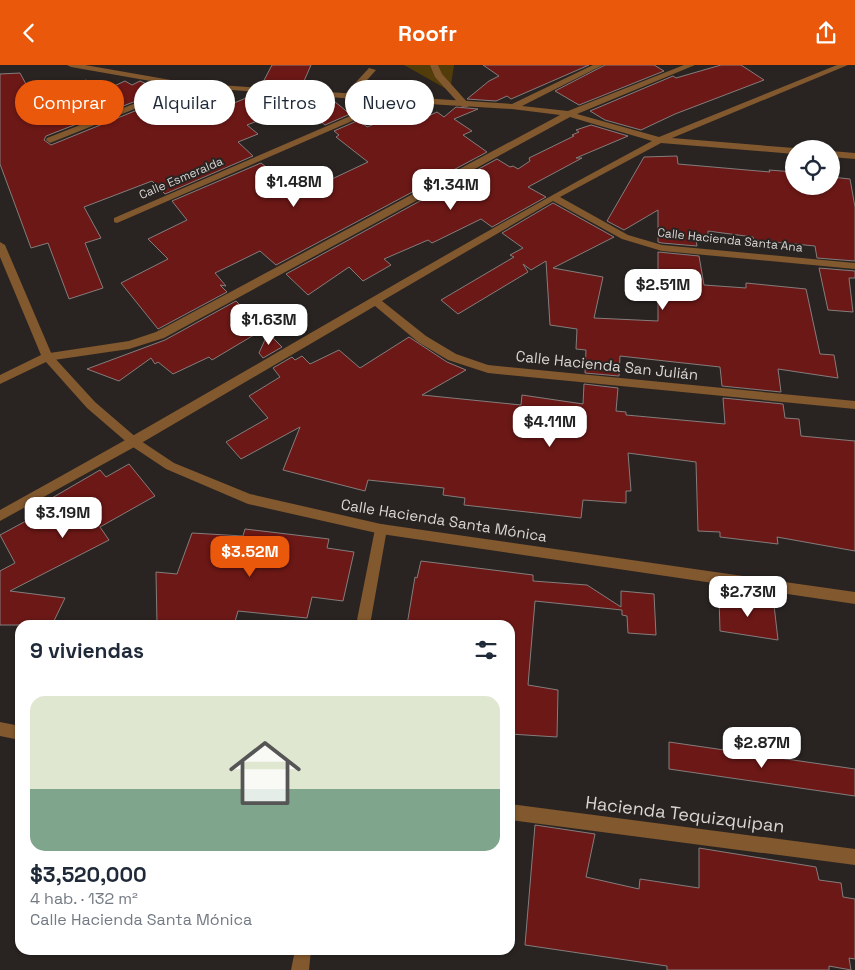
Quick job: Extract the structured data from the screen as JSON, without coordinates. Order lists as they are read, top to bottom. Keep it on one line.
{"streets":{"street":["Calle Esmeralda","Calle Hacienda Santa Ana","Calle Hacienda San Julián","Calle Hacienda Santa Mónica","Hacienda Tequizquipan"]},"page":{"header":"Roofr","chip":["Comprar","Alquilar","Filtros","Nuevo"],"price":["$1.48M","$1.34M","$2.51M","$1.63M","$4.11M","$3.19M","$3.52M","$2.73M","$2.87M"],"heading":"9 viviendas","list":[{"name":"$3,520,000","note":"4 hab. · 132 m² · Calle Hacienda Santa Mónica"}]}}
